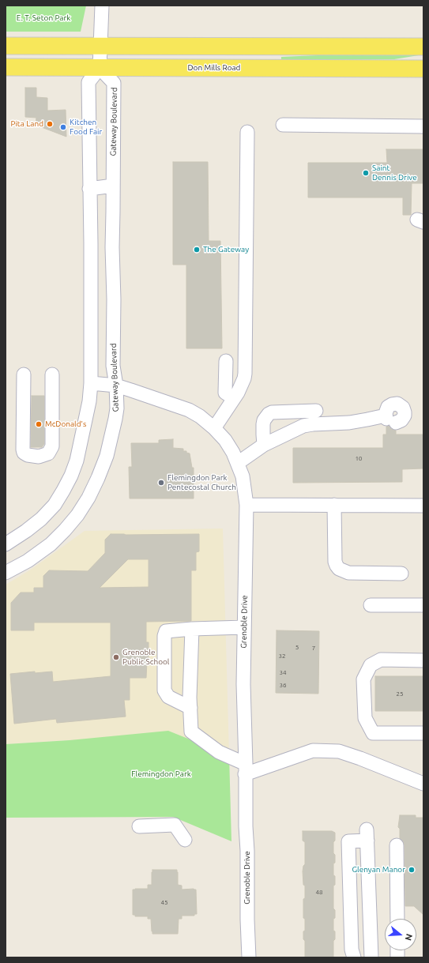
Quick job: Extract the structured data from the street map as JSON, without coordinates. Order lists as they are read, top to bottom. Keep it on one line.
{"streets":{"main road":["Don Mills Road"],"street":["Gateway Boulevard","Grenoble Drive"]},"crossings":[["Don Mills Road","Gateway Boulevard"],["Gateway Boulevard","Grenoble Drive"]],"parks":["E. T. Seton Park","Flemingdon Park"],"places":["Pita Land","Kitchen Food Fair","Saint Dennis Drive","The Gateway","McDonald's","Flemingdon Park Pentecostal Church","Grenoble Public School","Glenyan Manor"],"house_numbers":["10","5","7","32","34","36","25","48","45"],"north":"right"}
